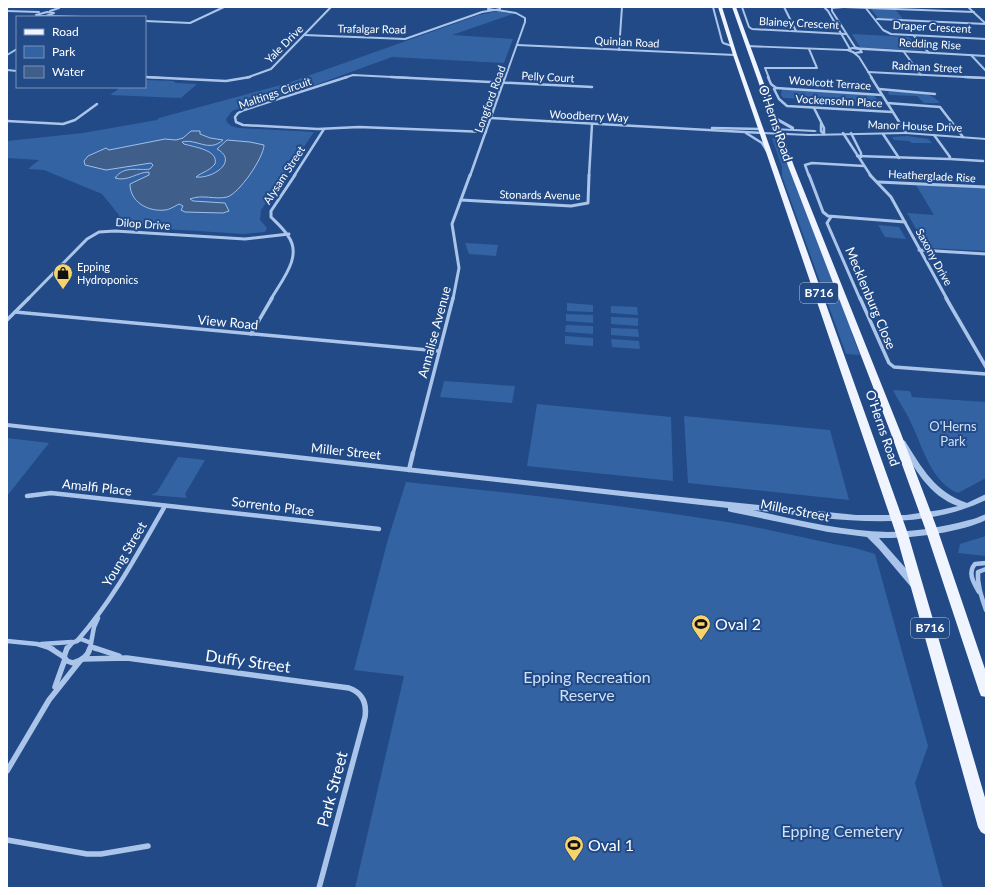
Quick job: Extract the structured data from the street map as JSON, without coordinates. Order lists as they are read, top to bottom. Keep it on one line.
{"streets":{"main road":["O'Herns Road","B716"],"street":["Blainey Crescent","Draper Crescent","Trafalgar Road","Quinlan Road","Yale Drive","Redding Rise","Radman Street","Pelly Court","Woolcott Terrace","Maltings Circuit","Longford Road","Vockensohn Place","Woodberry Way","Manor House Drive","Alysam Street","Heatherglade Rise","Stonards Avenue","Dilop Drive","Saxony Drive","Mecklenburg Close","View Road","Annalise Avenue","Miller Street","Amalfi Place","Sorrento Place","Young Street","Duffy Street","Park Street"]},"crossings":[["Trafalgar Road","Yale Drive"],["Trafalgar Road","Longford Road"],["Quinlan Road","Longford Road"],["Quinlan Road","O'Herns Road"],["Pelly Court","Maltings Circuit"],["Pelly Court","Longford Road"],["Woolcott Terrace","Vockensohn Place"],["Maltings Circuit","Longford Road"],["Maltings Circuit","Alysam Street"],["Longford Road","Woodberry Way"],["Longford Road","Stonards Avenue"],["Longford Road","Annalise Avenue"],["Woodberry Way","O'Herns Road"],["Woodberry Way","Manor House Drive"],["Woodberry Way","Stonards Avenue"],["O'Herns Road","Manor House Drive"],["O'Herns Road","Miller Street"],["Manor House Drive","Saxony Drive"],["Alysam Street","Dilop Drive"],["Heatherglade Rise","Saxony Drive"],["Stonards Avenue","Annalise Avenue"],["Dilop Drive","View Road"],["View Road","Annalise Avenue"],["Annalise Avenue","Miller Street"],["Amalfi Place","Sorrento Place"],["Amalfi Place","Young Street"],["Sorrento Place","Young Street"],["Young Street","Duffy Street"],["Duffy Street","Park Street"]],"parks":["O'Herns Park","Epping Recreation Reserve","Epping Cemetery"],"places":{"shop":["Epping Hydroponics"],"sports":["Oval 2","Oval 1"]},"legend":["Road","Park","Water"]}
